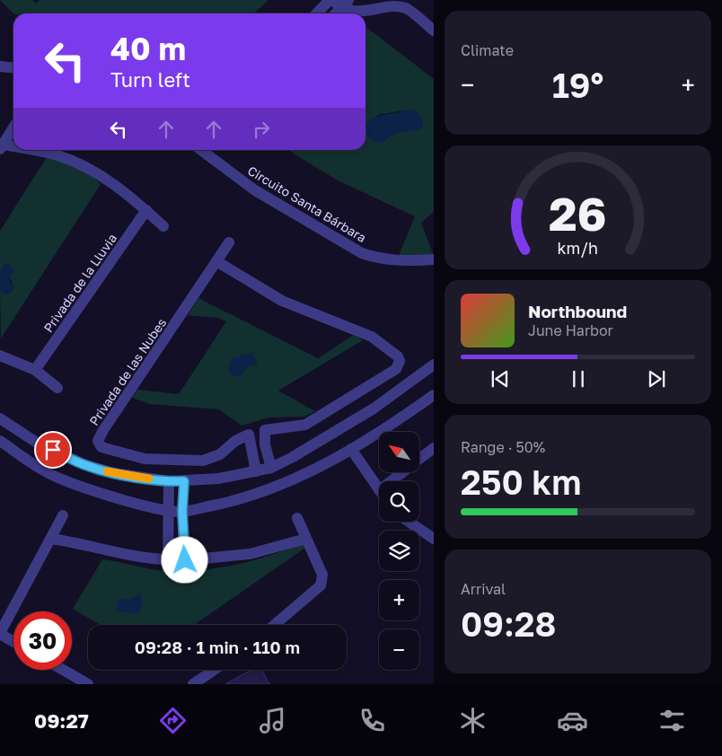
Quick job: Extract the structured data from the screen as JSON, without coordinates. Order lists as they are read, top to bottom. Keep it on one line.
{"streets":{"street":["Circuito Santa Bárbara","Privada de la Lluvia","Privada de las Nubes"]},"north":"top left","page":{"tile":["Climate",["Range · 50%","250 km"],["Arrival","09:28"]],"turn":["40 m","Turn left"],"heat":["−","19°","+"],"song":["Northbound","June Harbor"],"map_buttons":["+","−"],"limit":"30","trip":"09:28 · 1 min · 110 m","tabs":"09:27","gauge":["26","km/h"]}}
